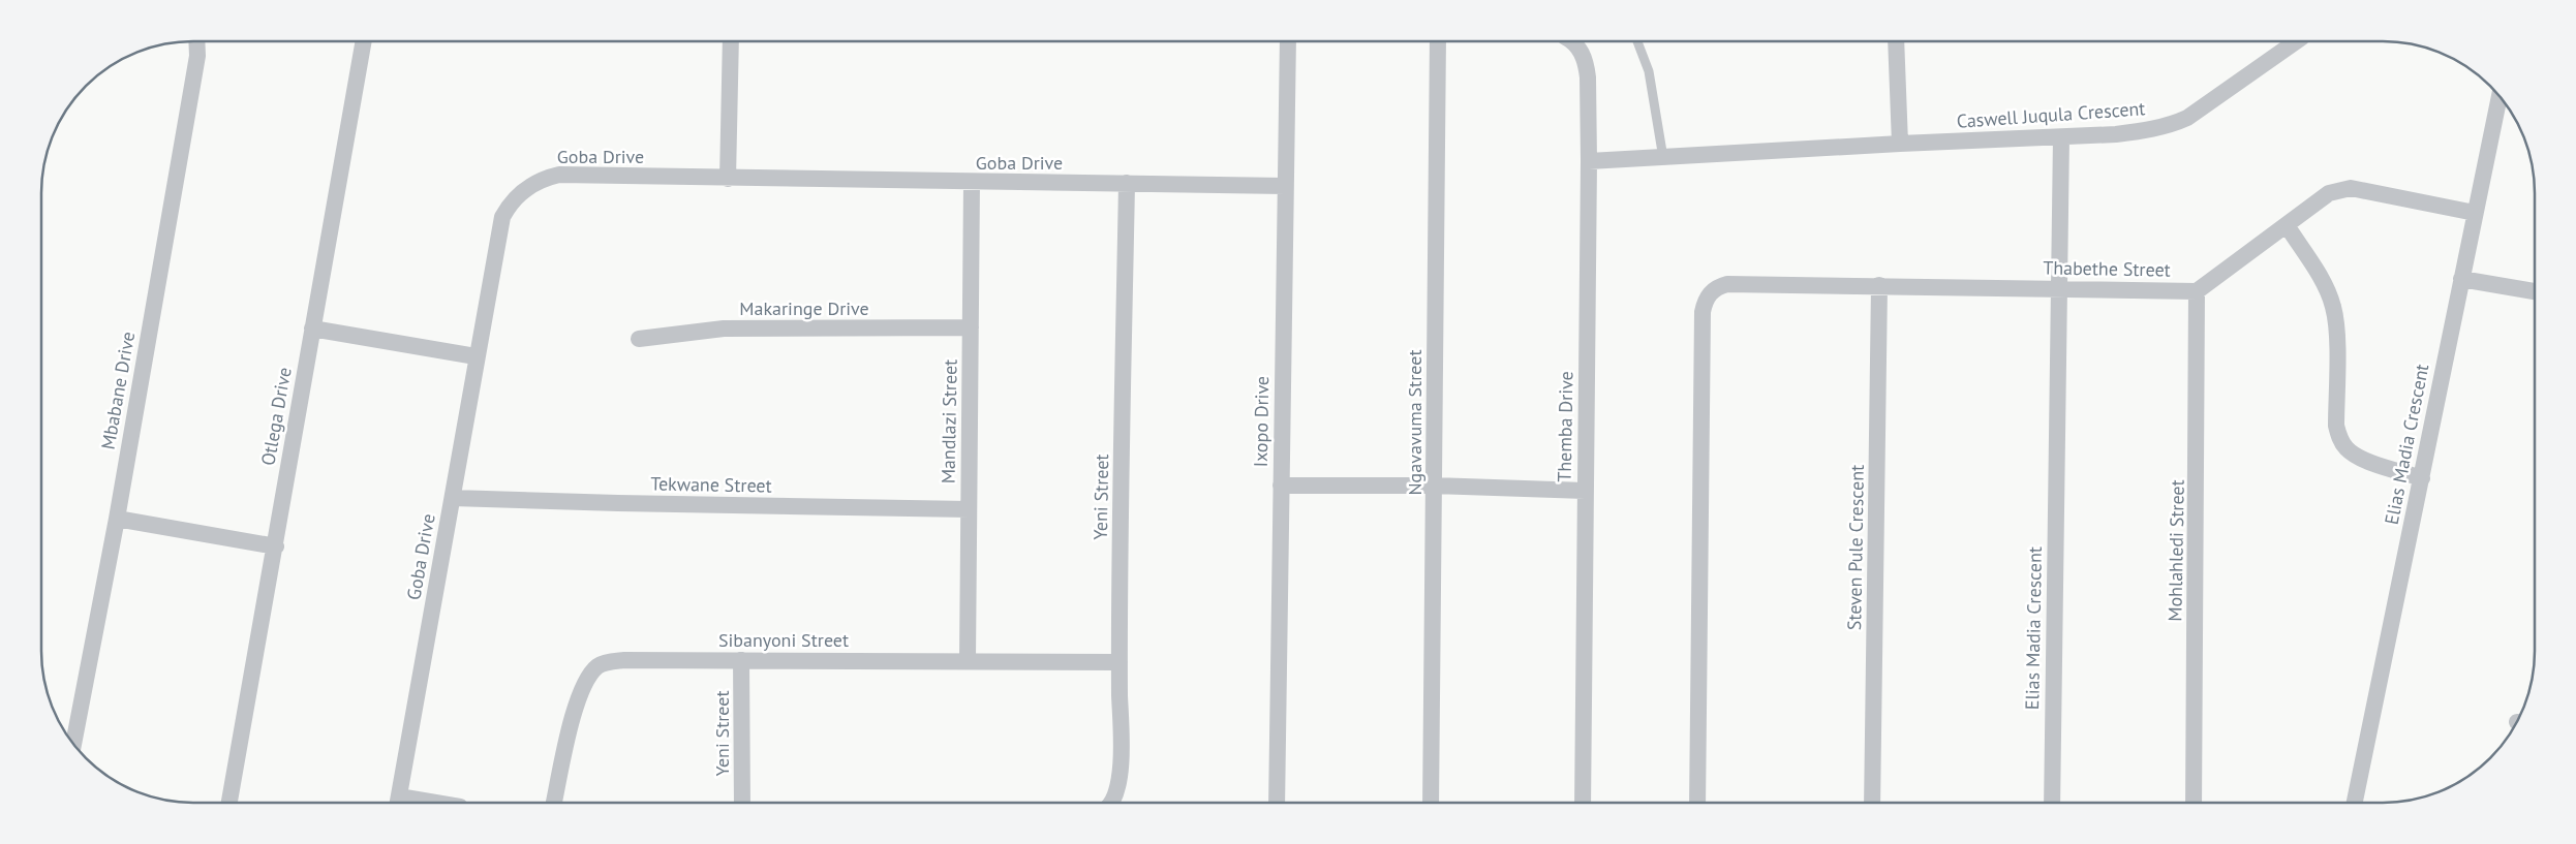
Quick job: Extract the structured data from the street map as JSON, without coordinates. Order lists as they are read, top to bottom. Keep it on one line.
{"streets":{"street":["Caswell Juqula Crescent","Goba Drive","Thabethe Street","Makaringe Drive","Mbabane Drive","Otlega Drive","Mandlazi Street","Ixopo Drive","Ngavavuma Street","Themba Drive","Elias Madia Crescent","Tekwane Street","Yeni Street","Steven Pule Crescent","Mohlahledi Street","Sibanyoni Street"]},"crossings":[["Caswell Juqula Crescent","Themba Drive"],["Caswell Juqula Crescent","Elias Madia Crescent"],["Goba Drive","Mandlazi Street"],["Goba Drive","Ixopo Drive"],["Goba Drive","Tekwane Street"],["Goba Drive","Yeni Street"],["Thabethe Street","Elias Madia Crescent"],["Thabethe Street","Steven Pule Crescent"],["Thabethe Street","Mohlahledi Street"],["Makaringe Drive","Mandlazi Street"],["Mandlazi Street","Tekwane Street"],["Mandlazi Street","Sibanyoni Street"],["Yeni Street","Sibanyoni Street"]]}
